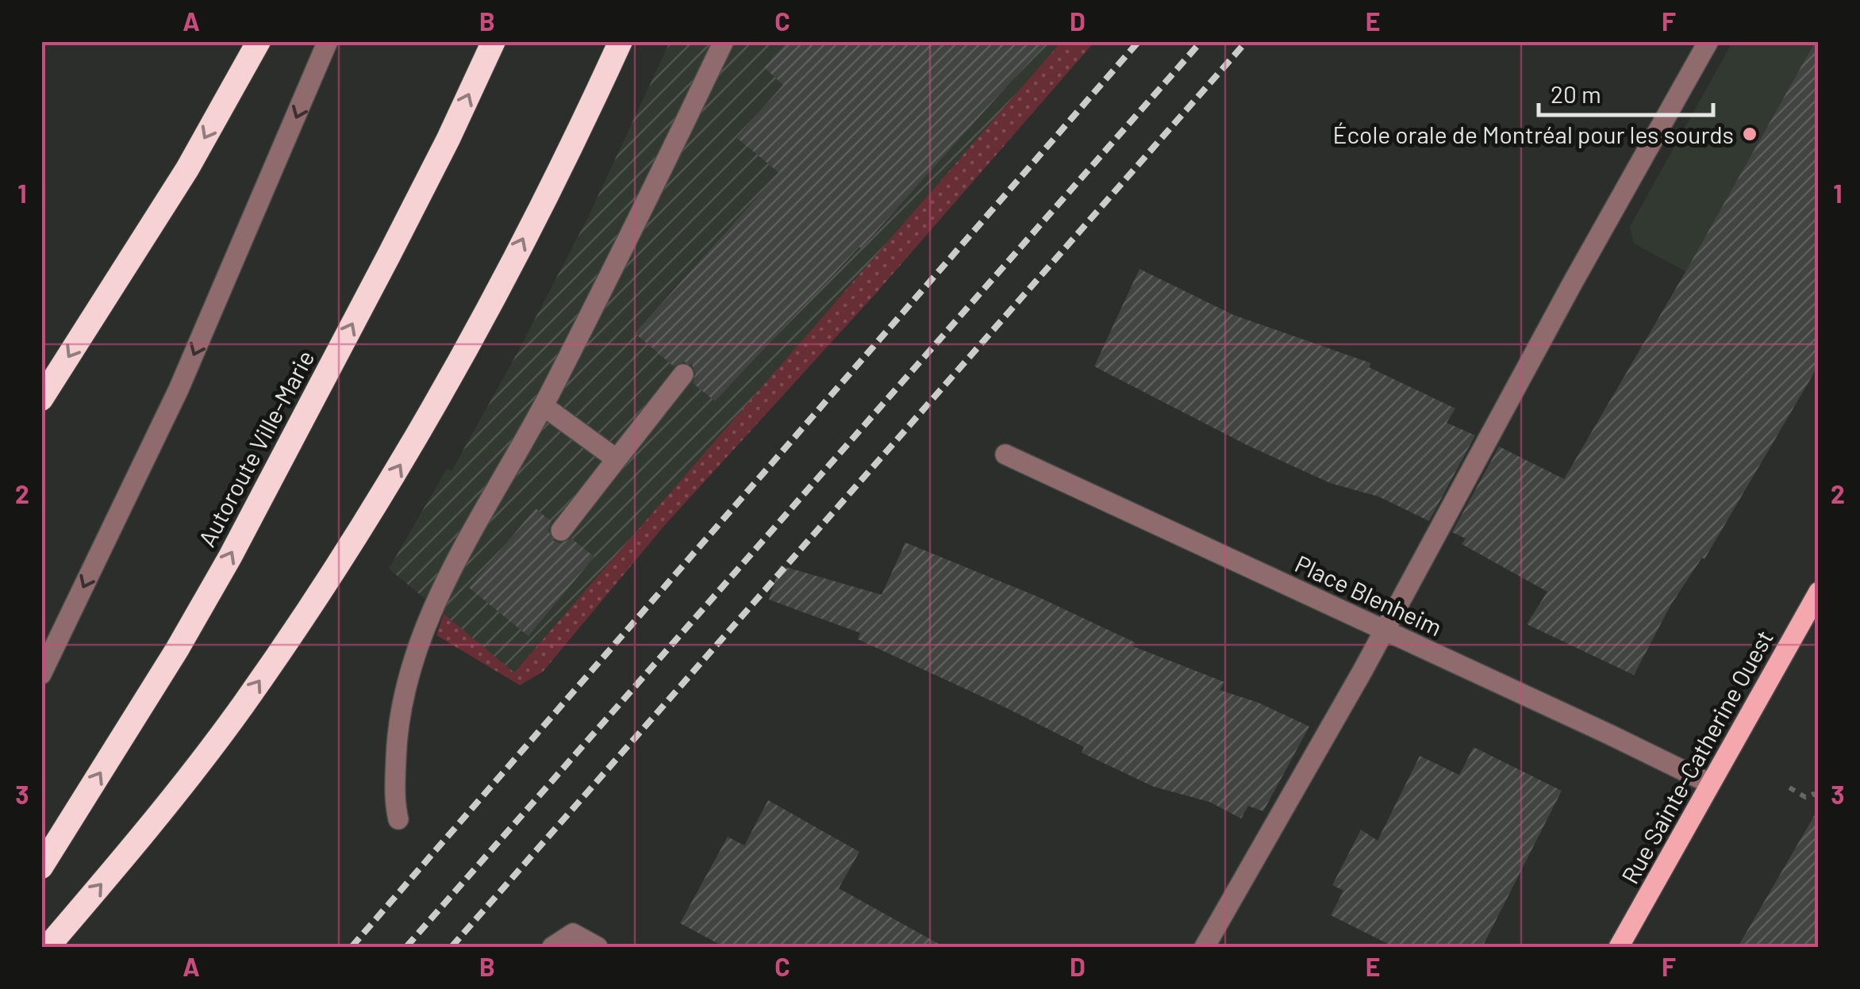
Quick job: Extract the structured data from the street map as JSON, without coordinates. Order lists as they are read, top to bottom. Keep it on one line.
{"streets":{"highway":["Autoroute Ville-Marie"],"main road":["Rue Sainte-Catherine Ouest"],"street":["Place Blenheim"]},"crossings":[["Place Blenheim","Rue Sainte-Catherine Ouest"]],"places":["École orale de Montréal pour les sourds"],"scale_bar":"20 m","grid":{"columns":["A","B","C","D","E","F"],"rows":["1","2","3"]}}
